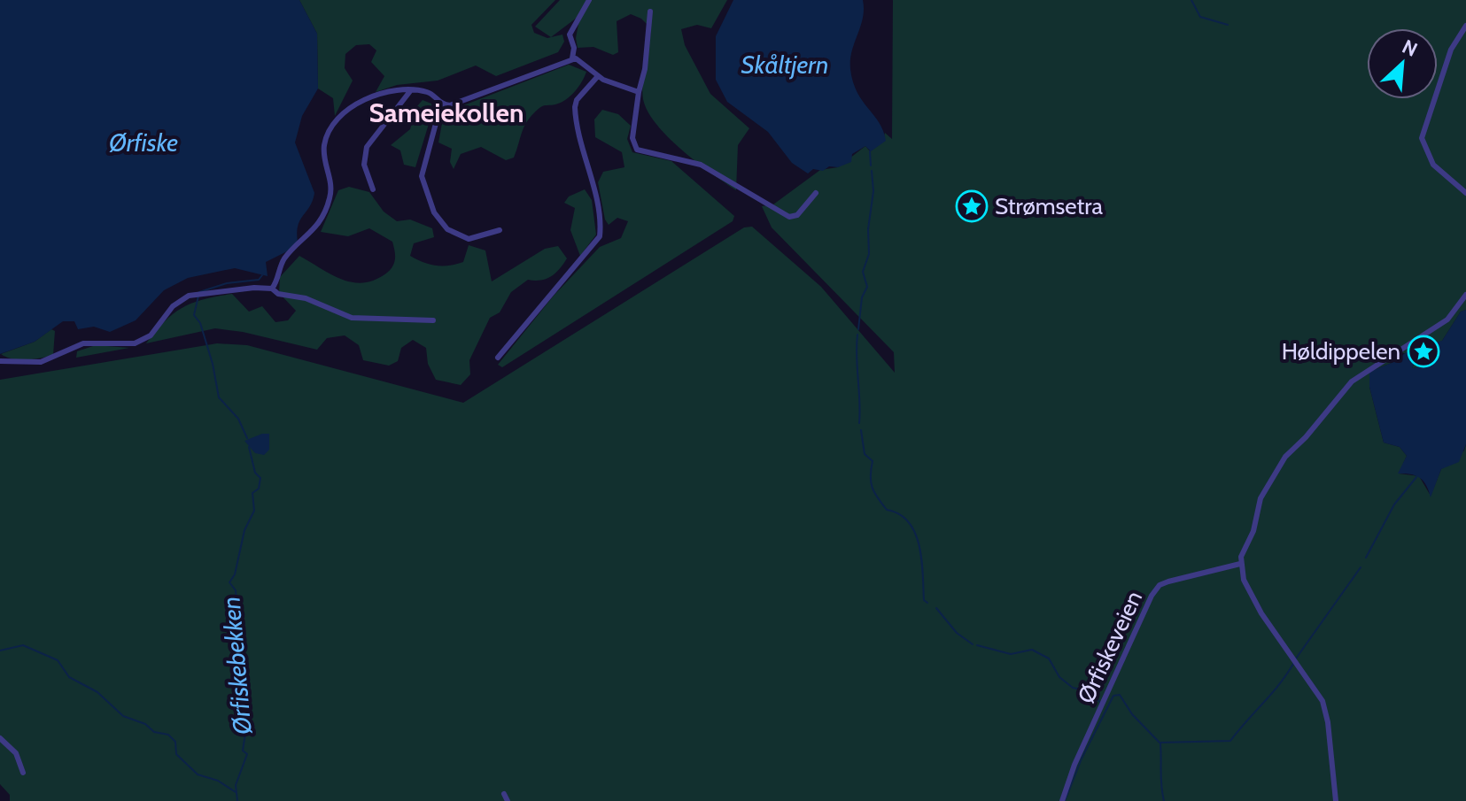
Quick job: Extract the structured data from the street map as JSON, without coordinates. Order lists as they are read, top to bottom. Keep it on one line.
{"streets":{"street":["Ørfiskeveien"]},"districts":["Sameiekollen"],"water":["Skåltjern","Ørfiske","Ørfiskebekken"],"places":{"place":["Strømsetra","Høldippelen"]},"north":"top right"}
